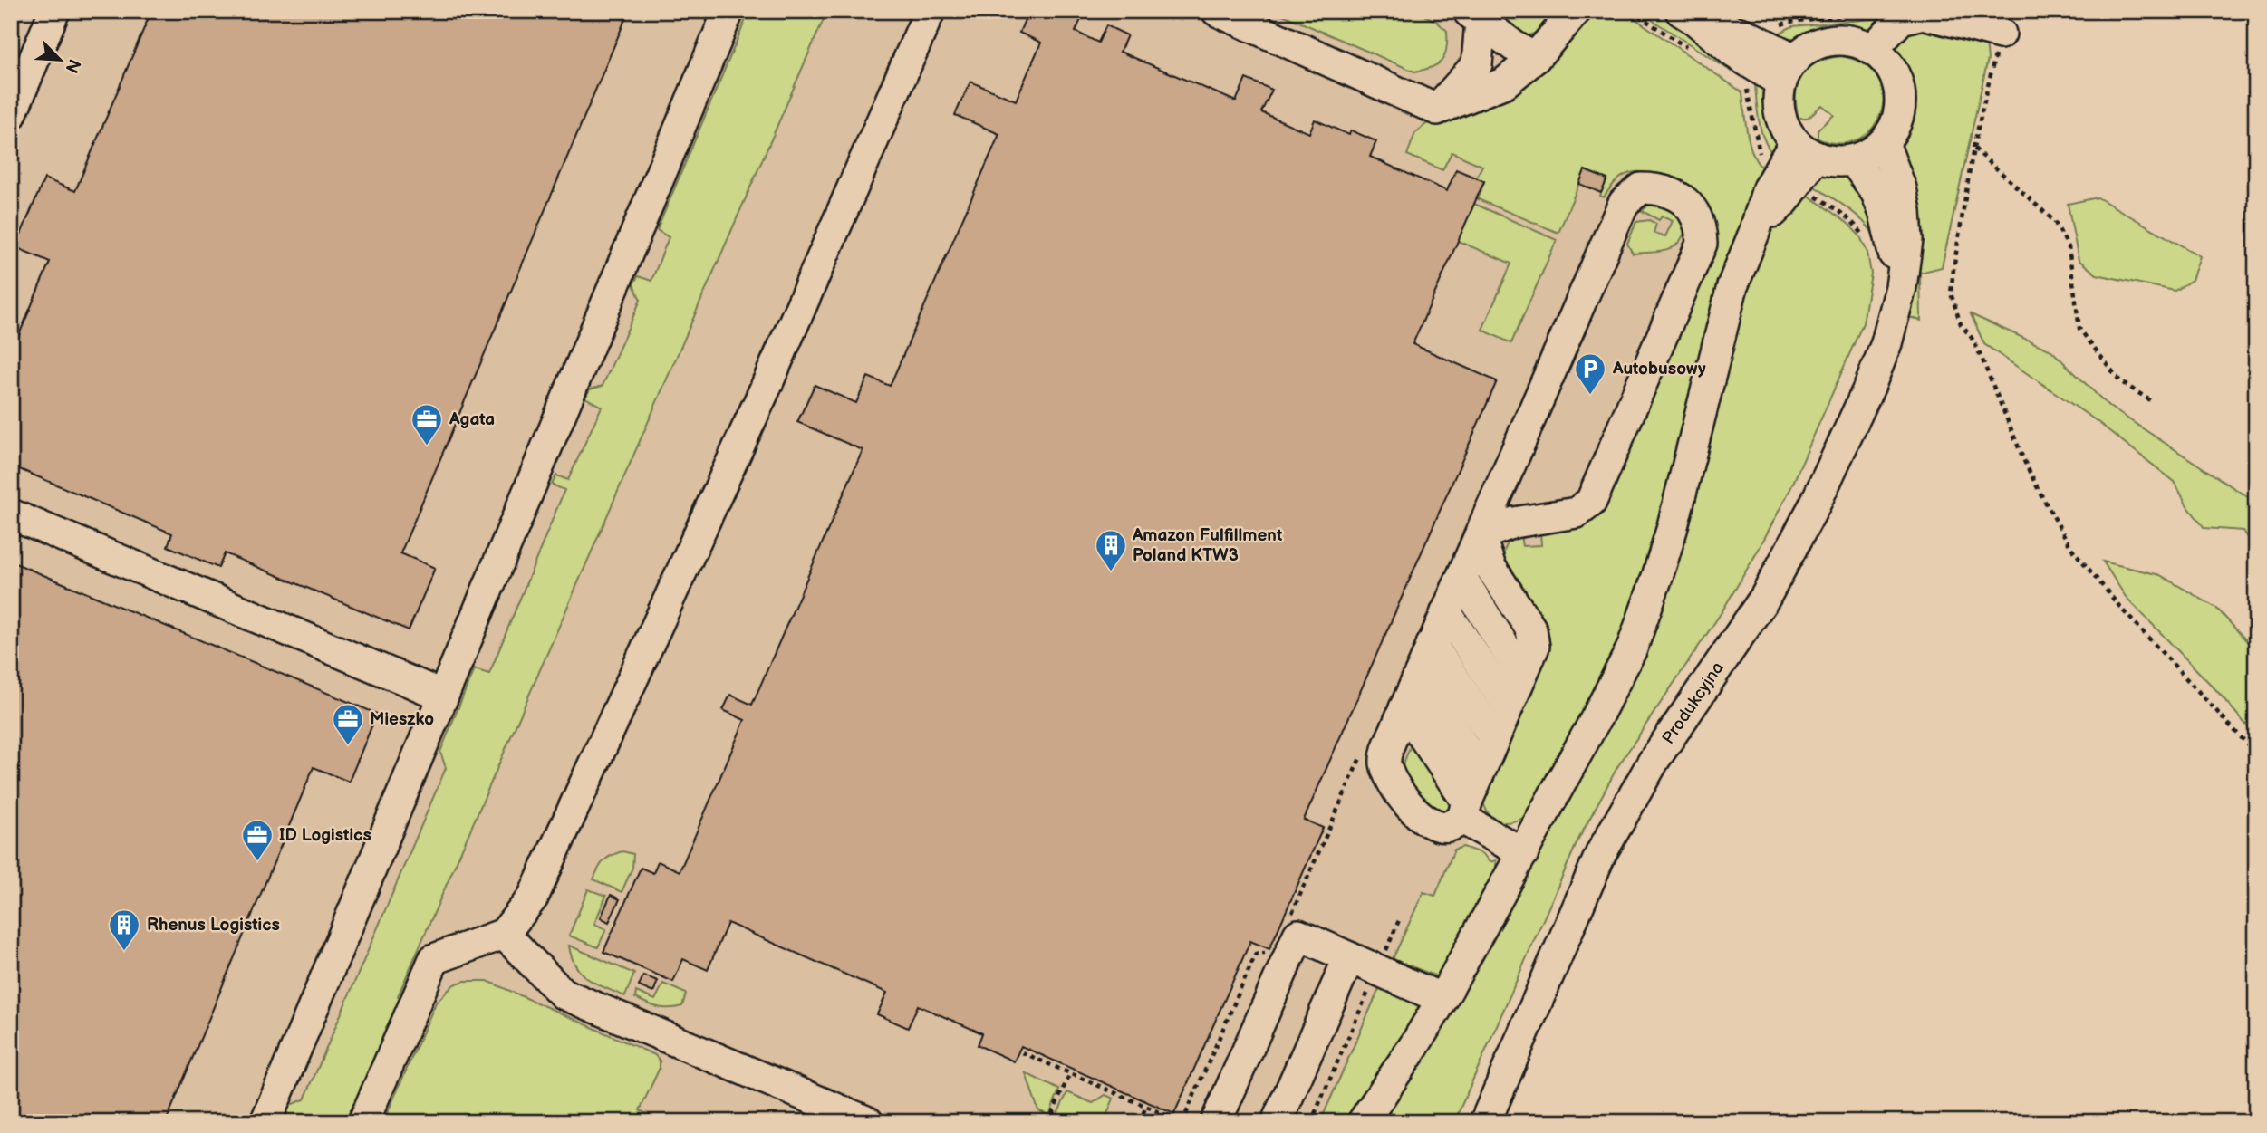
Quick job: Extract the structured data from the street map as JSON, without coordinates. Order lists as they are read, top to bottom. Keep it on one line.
{"streets":{"street":["Produkcyjna"]},"places":{"parking":["Autobusowy"],"office":["Agata","Mieszko","ID Logistics"],"building":["Amazon Fulfillment Poland KTW3","Rhenus Logistics"]},"north":"bottom right"}
